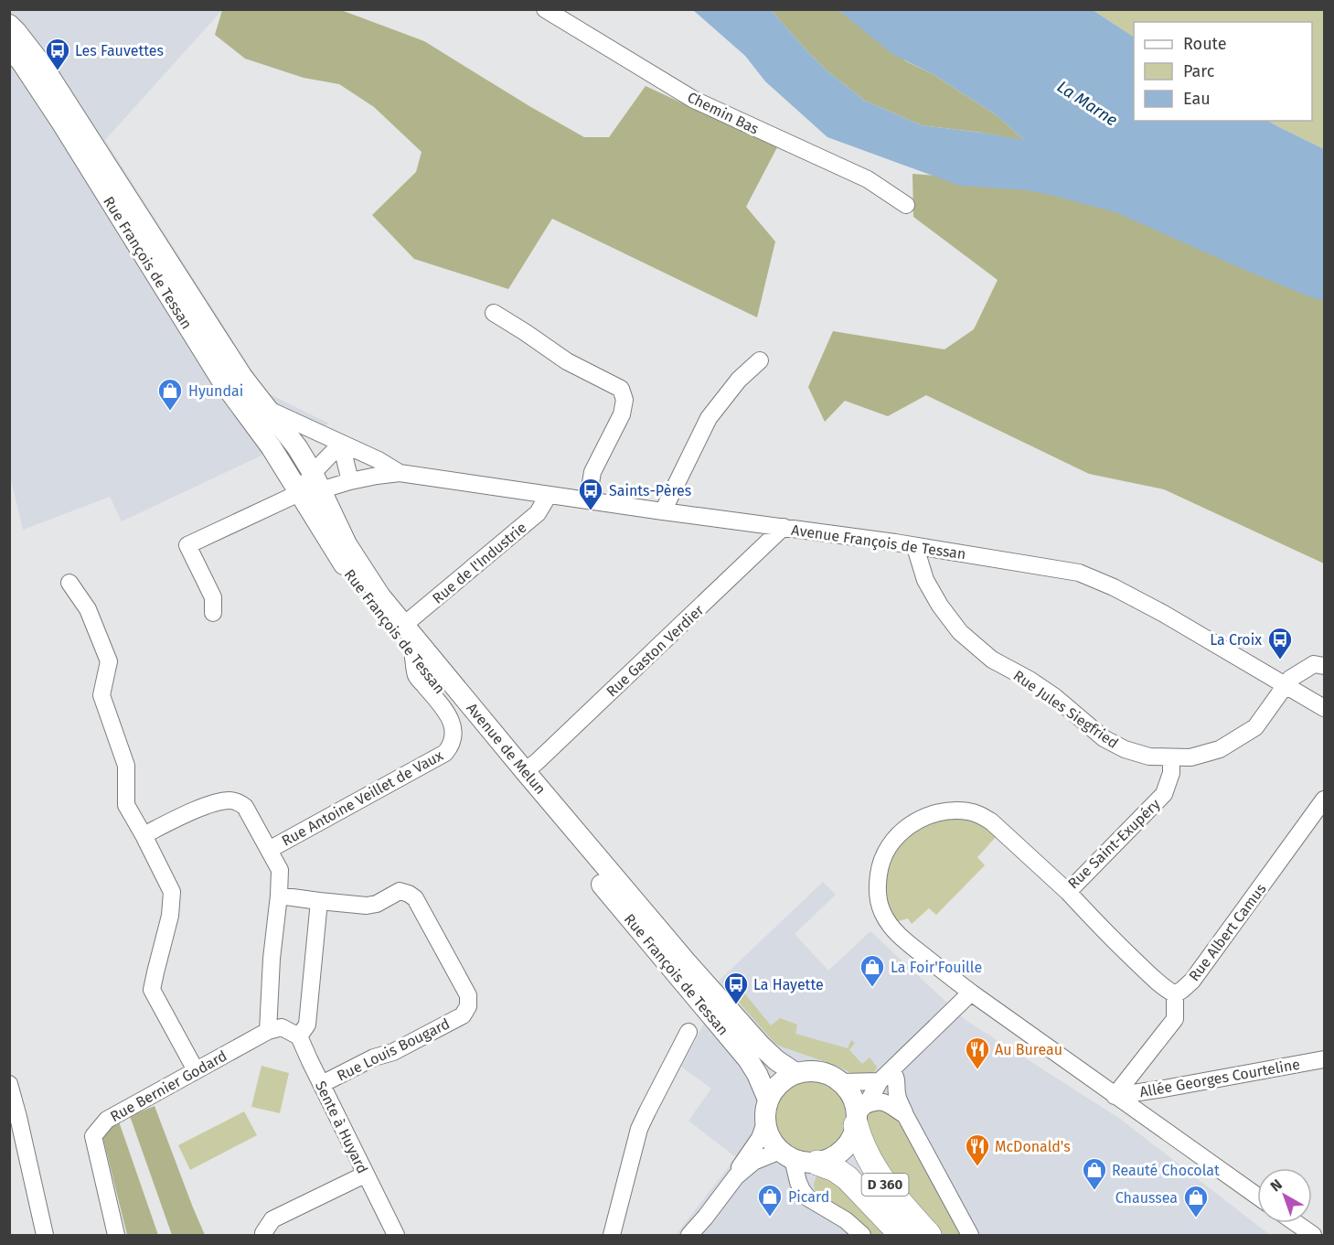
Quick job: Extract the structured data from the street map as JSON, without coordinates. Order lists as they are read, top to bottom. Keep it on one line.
{"streets":{"highway":["D 360"],"main road":["Rue François de Tessan","Avenue de Melun"],"street":["Chemin Bas","Avenue François de Tessan","Rue de l'Industrie","Rue Gaston Verdier","Rue Jules Siegfried","Rue Antoine Veillet de Vaux","Rue Saint-Exupéry","Rue Albert Camus","Rue Louis Bougard","Allée Georges Courteline","Rue Bernier Godard","Sente à Huyard"]},"crossings":[["Rue François de Tessan","Avenue de Melun"],["Rue François de Tessan","Rue Antoine Veillet de Vaux"],["Rue François de Tessan","D 360"],["Avenue François de Tessan","Rue de l'Industrie"],["Avenue François de Tessan","Rue Gaston Verdier"],["Avenue François de Tessan","Rue Jules Siegfried"],["Rue de l'Industrie","Avenue de Melun"],["Rue Gaston Verdier","Avenue de Melun"],["Rue Jules Siegfried","Rue Saint-Exupéry"],["Avenue de Melun","D 360"],["Rue Saint-Exupéry","Rue Albert Camus"],["Rue Saint-Exupéry","Allée Georges Courteline"],["Rue Louis Bougard","Sente à Huyard"]],"water":["La Marne"],"places":{"bus stop":["Les Fauvettes","Saints-Pères","La Croix","La Hayette"],"shop":["Hyundai","La Foir'Fouille","Reauté Chocolat","Picard","Chaussea"],"restaurant":["Au Bureau","McDonald's"]},"legend":["Route","Parc","Eau"],"north":"top left"}
